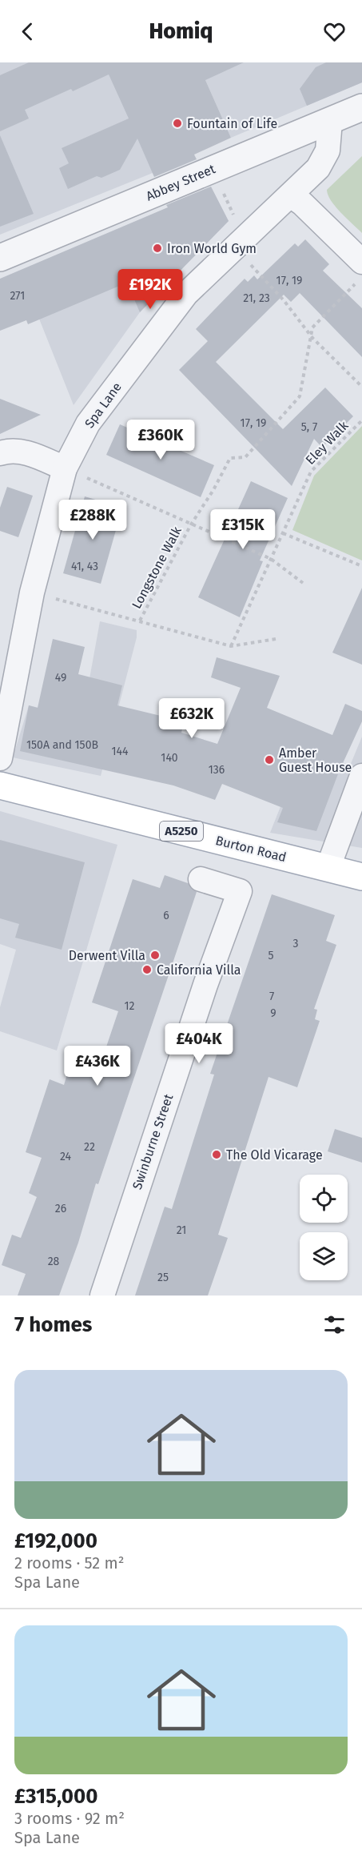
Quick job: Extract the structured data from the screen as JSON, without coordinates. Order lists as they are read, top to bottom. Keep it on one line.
{"streets":{"main road":["A5250","Burton Road"],"street":["Abbey Street","Spa Lane","Swinburne Street"],"path":["Eley Walk","Longstone Walk"]},"crossings":[["Abbey Street","Spa Lane"],["Spa Lane","Longstone Walk"],["Eley Walk","Longstone Walk"]],"places":["Fountain of Life","Iron World Gym","Amber Guest House","Derwent Villa","California Villa","The Old Vicarage"],"house_numbers":["17, 19","271","21, 23","17, 19","5, 7","41, 43","49","150A and 150B","144","140","136","6","3","5","7","12","9","22","24","26","21","28","25"],"page":{"header":"Homiq","price":["£192K","£360K","£288K","£315K","£632K","£404K","£436K"],"heading":"7 homes","list":[{"name":"£192,000","note":"2 rooms · 52 m² · Spa Lane"},{"name":"£315,000","note":"3 rooms · 92 m² · Spa Lane"}]}}
